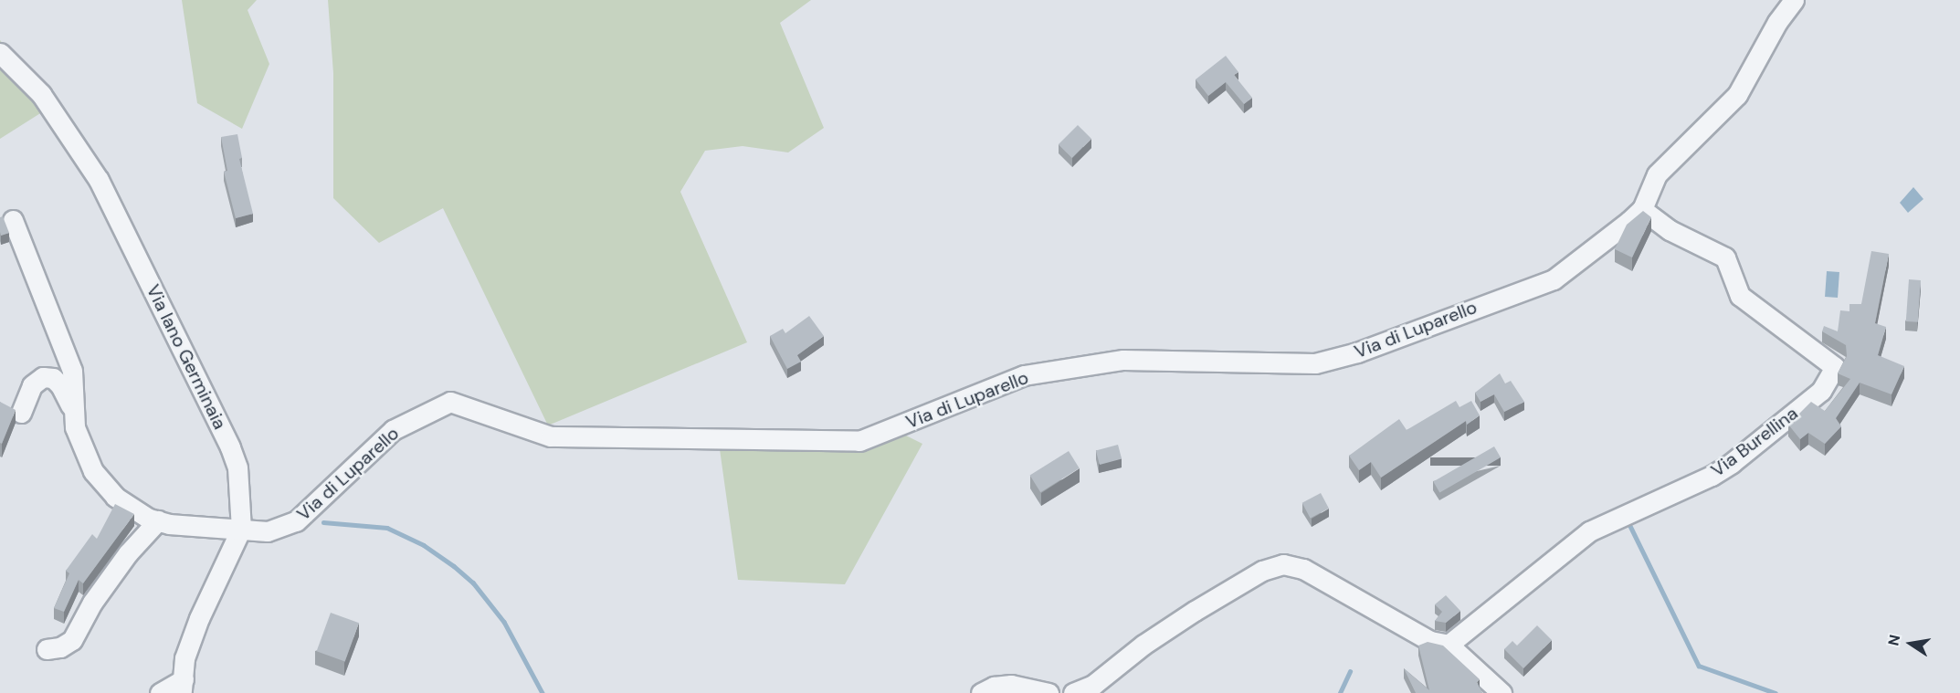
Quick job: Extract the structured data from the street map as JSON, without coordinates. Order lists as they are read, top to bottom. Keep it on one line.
{"streets":{"street":["Via di Luparello","Via Iano Germinaia","Via Burellina"]},"crossings":[["Via di Luparello","Via Iano Germinaia"],["Via di Luparello","Via Burellina"]],"north":"left"}
